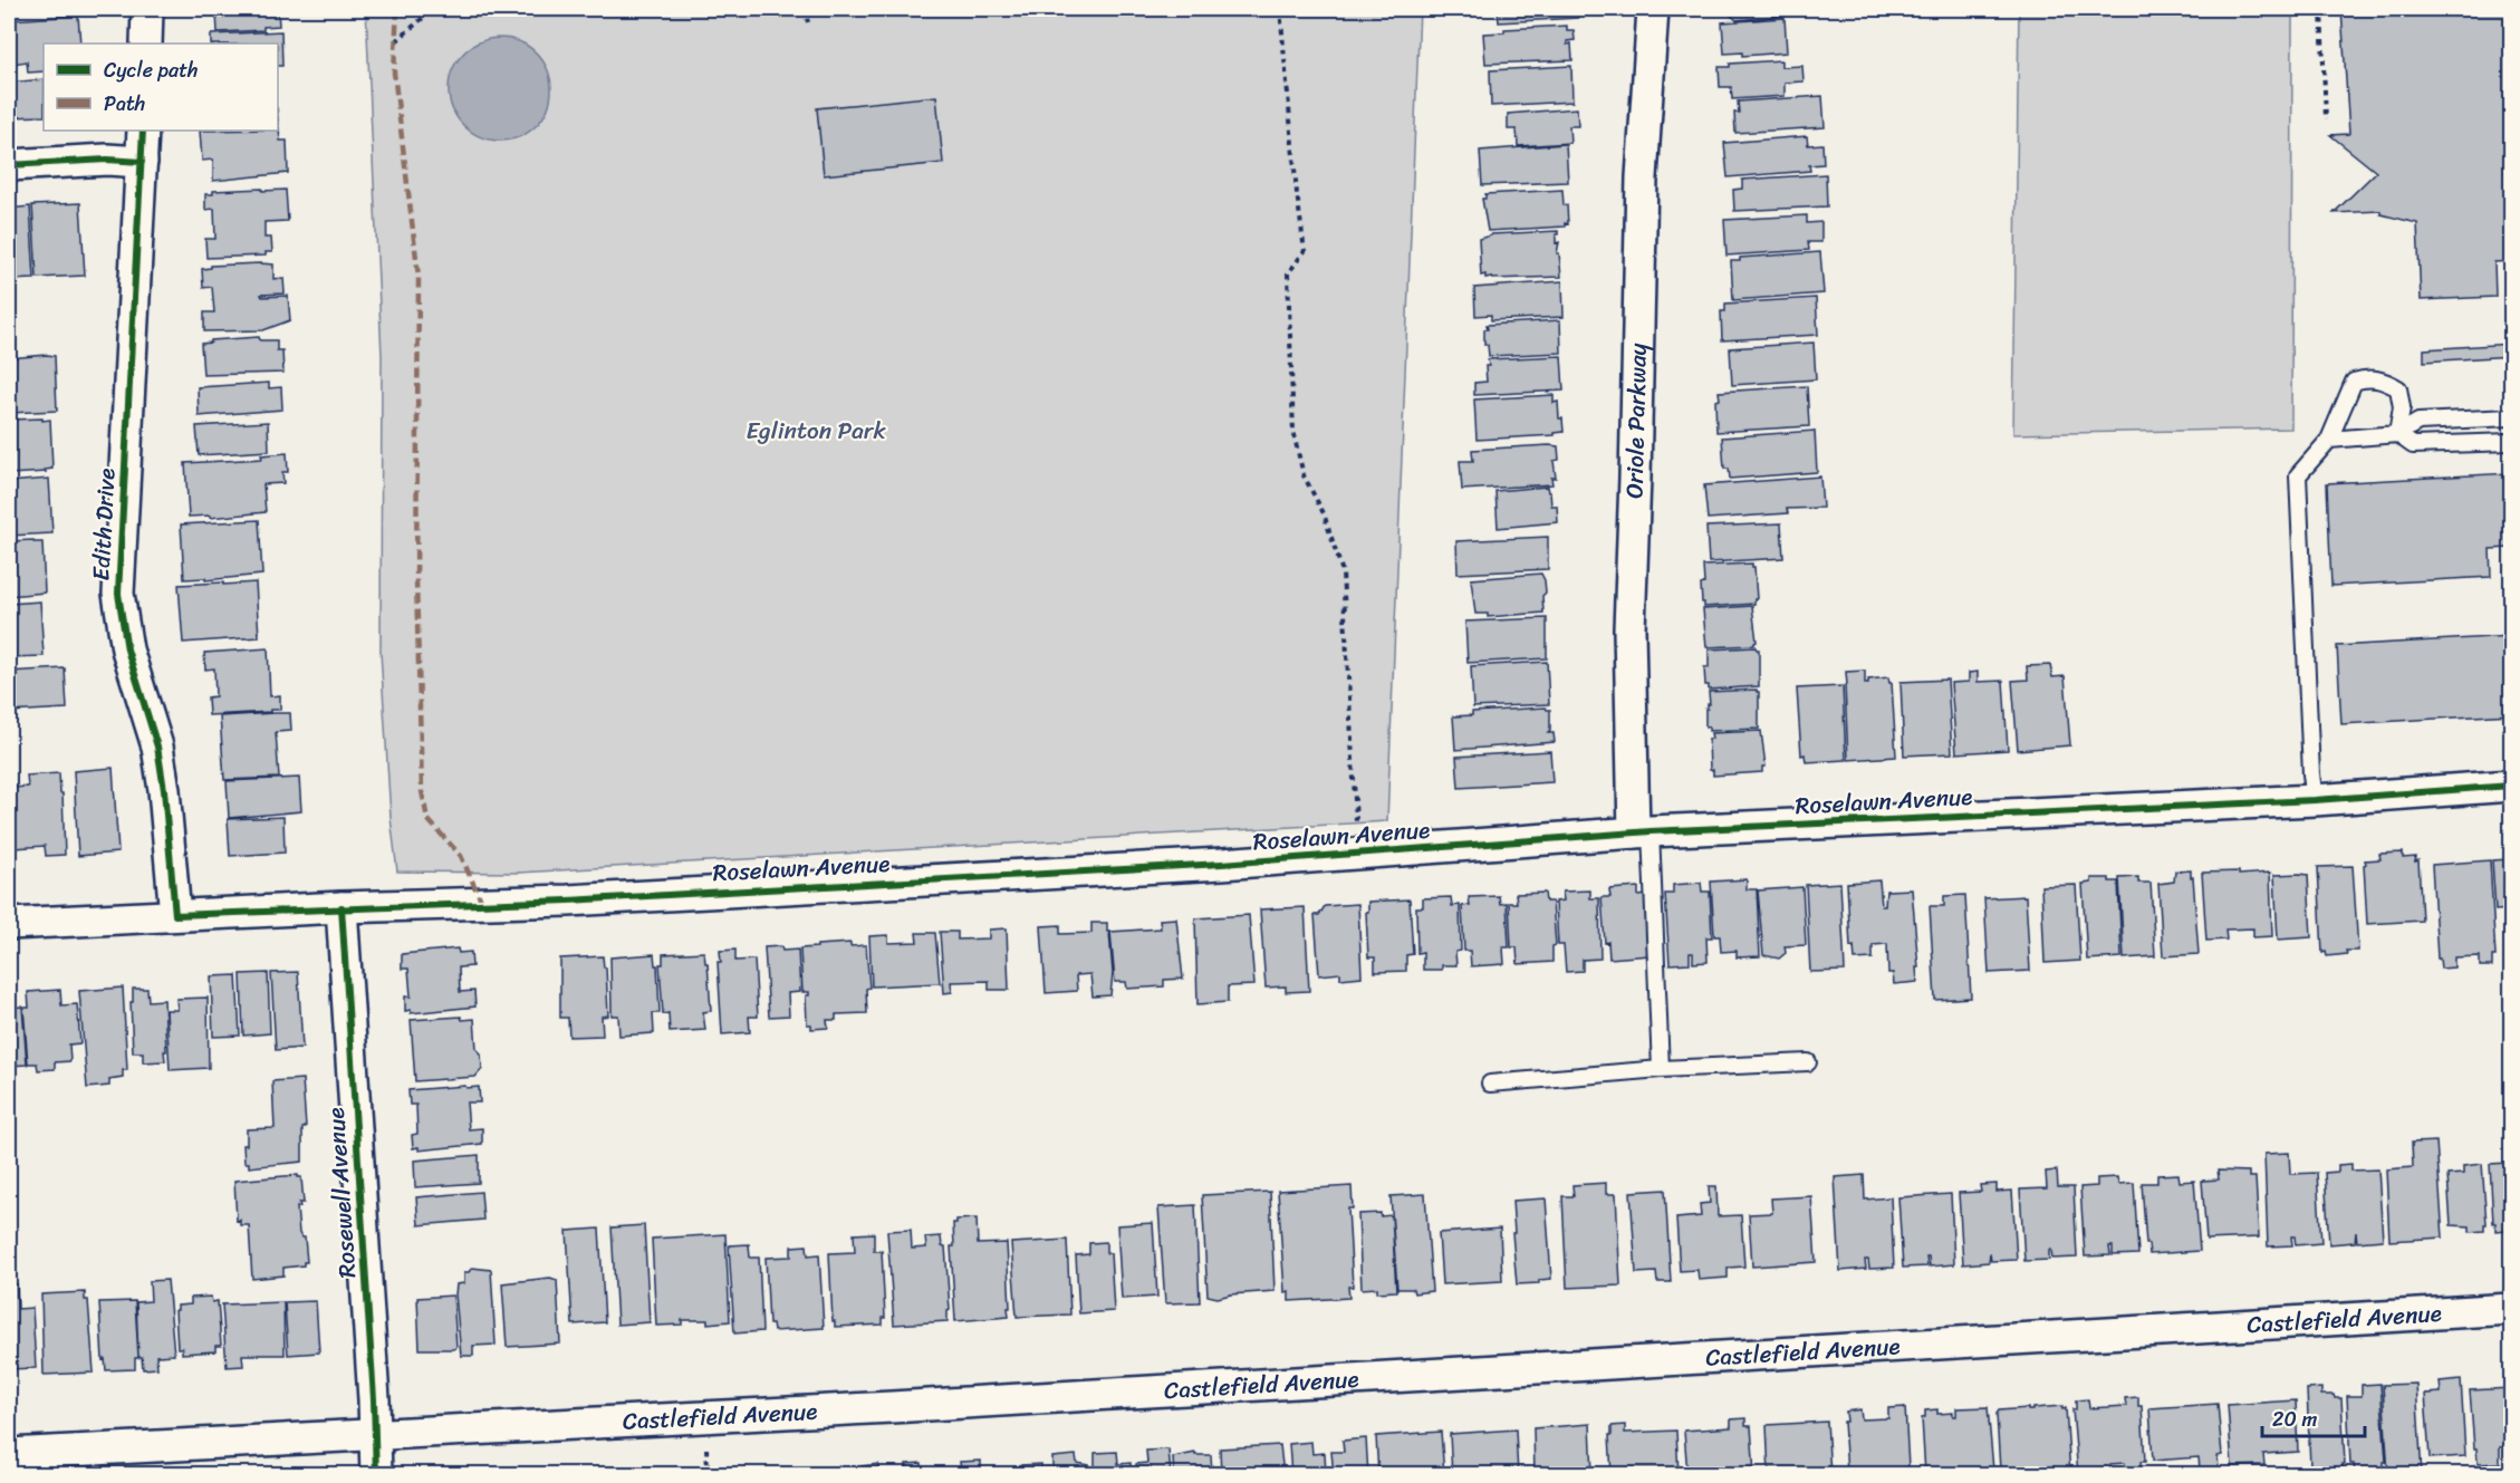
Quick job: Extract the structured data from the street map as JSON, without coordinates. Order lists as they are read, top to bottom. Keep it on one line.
{"streets":{"street":["Oriole Parkway","Edith Drive","Roselawn Avenue","Rosewell Avenue","Castlefield Avenue"]},"crossings":[["Oriole Parkway","Roselawn Avenue"],["Edith Drive","Roselawn Avenue"],["Roselawn Avenue","Rosewell Avenue"],["Rosewell Avenue","Castlefield Avenue"]],"parks":["Eglinton Park"],"legend":["Cycle path","Path"],"scale_bar":"20 m"}
